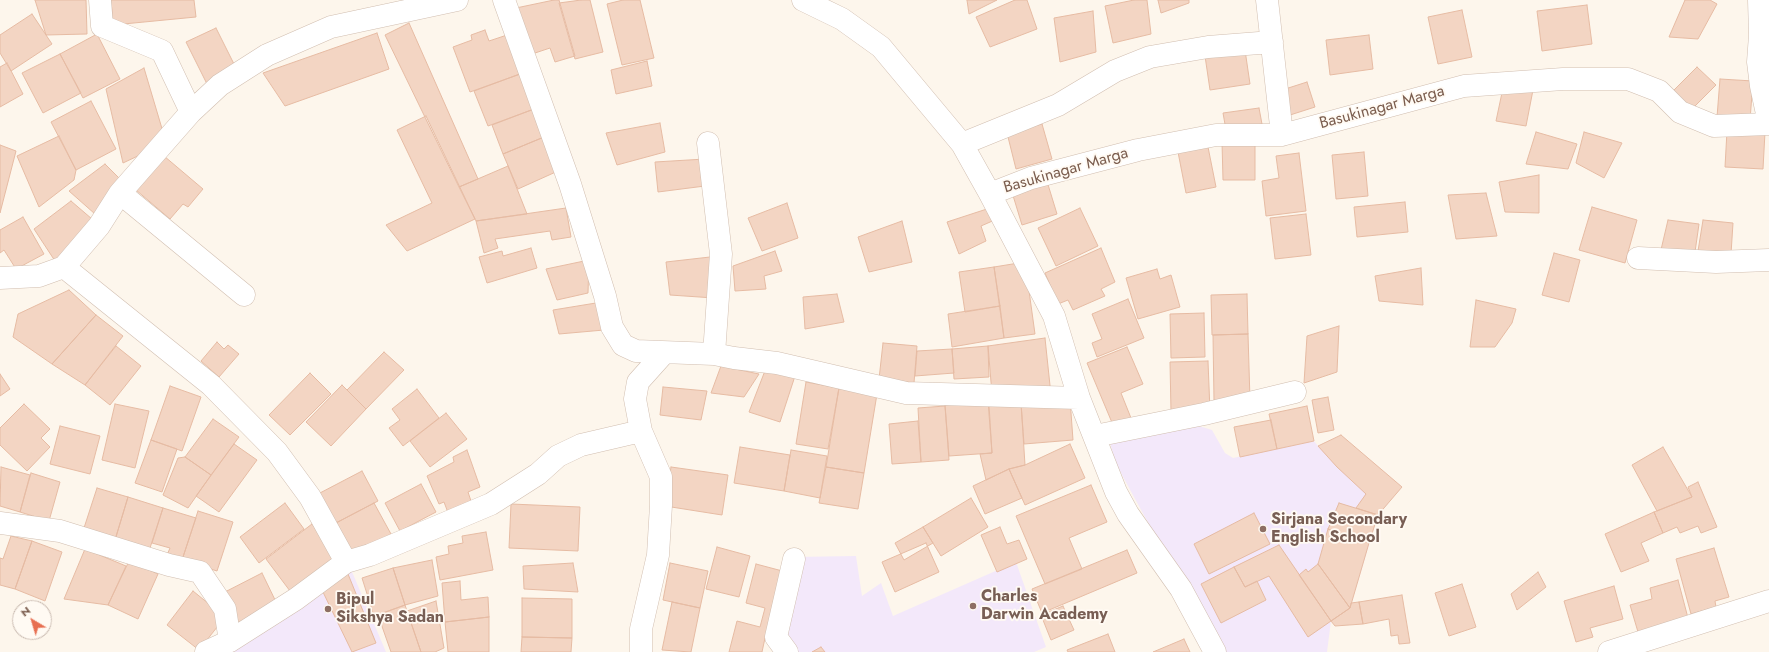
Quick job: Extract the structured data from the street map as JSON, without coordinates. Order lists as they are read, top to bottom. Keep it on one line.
{"streets":{"street":["Basukinagar Marga"]},"places":["Sirjana Secondary English School","Charles Darwin Academy","Bipul Sikshya Sadan"],"north":"top left"}
